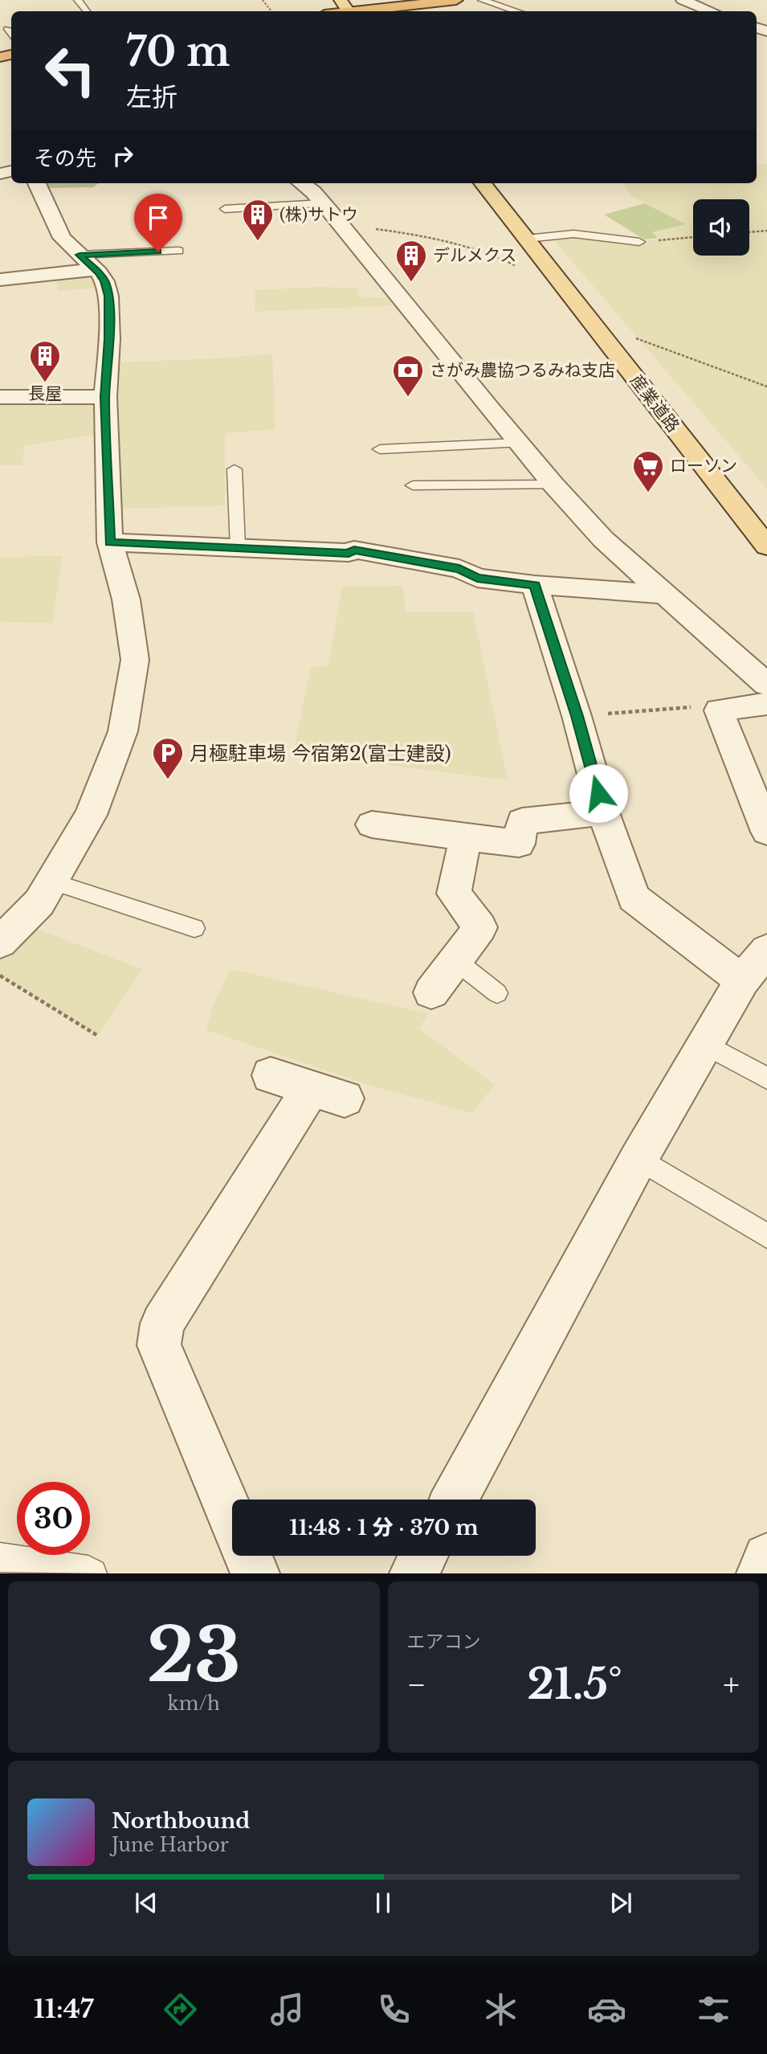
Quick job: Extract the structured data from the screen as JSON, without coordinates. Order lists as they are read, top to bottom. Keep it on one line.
{"streets":{"main road":["産業道路"]},"places":{"building":["(株)サトウ","デルメクス","長屋"],"bank":["さがみ農協つるみね支店"],"supermarket":["ローソン"],"parking":["月極駐車場 今宿第2(富士建設)"]},"page":{"turn":["70 m","左折"],"then":"その先","limit":"30","trip":"11:48 · 1 分 · 370 m","tile":[["23","km/h"],"エアコン"],"heat":["−","21.5°","+"],"song":["Northbound","June Harbor"],"tabs":"11:47"}}
